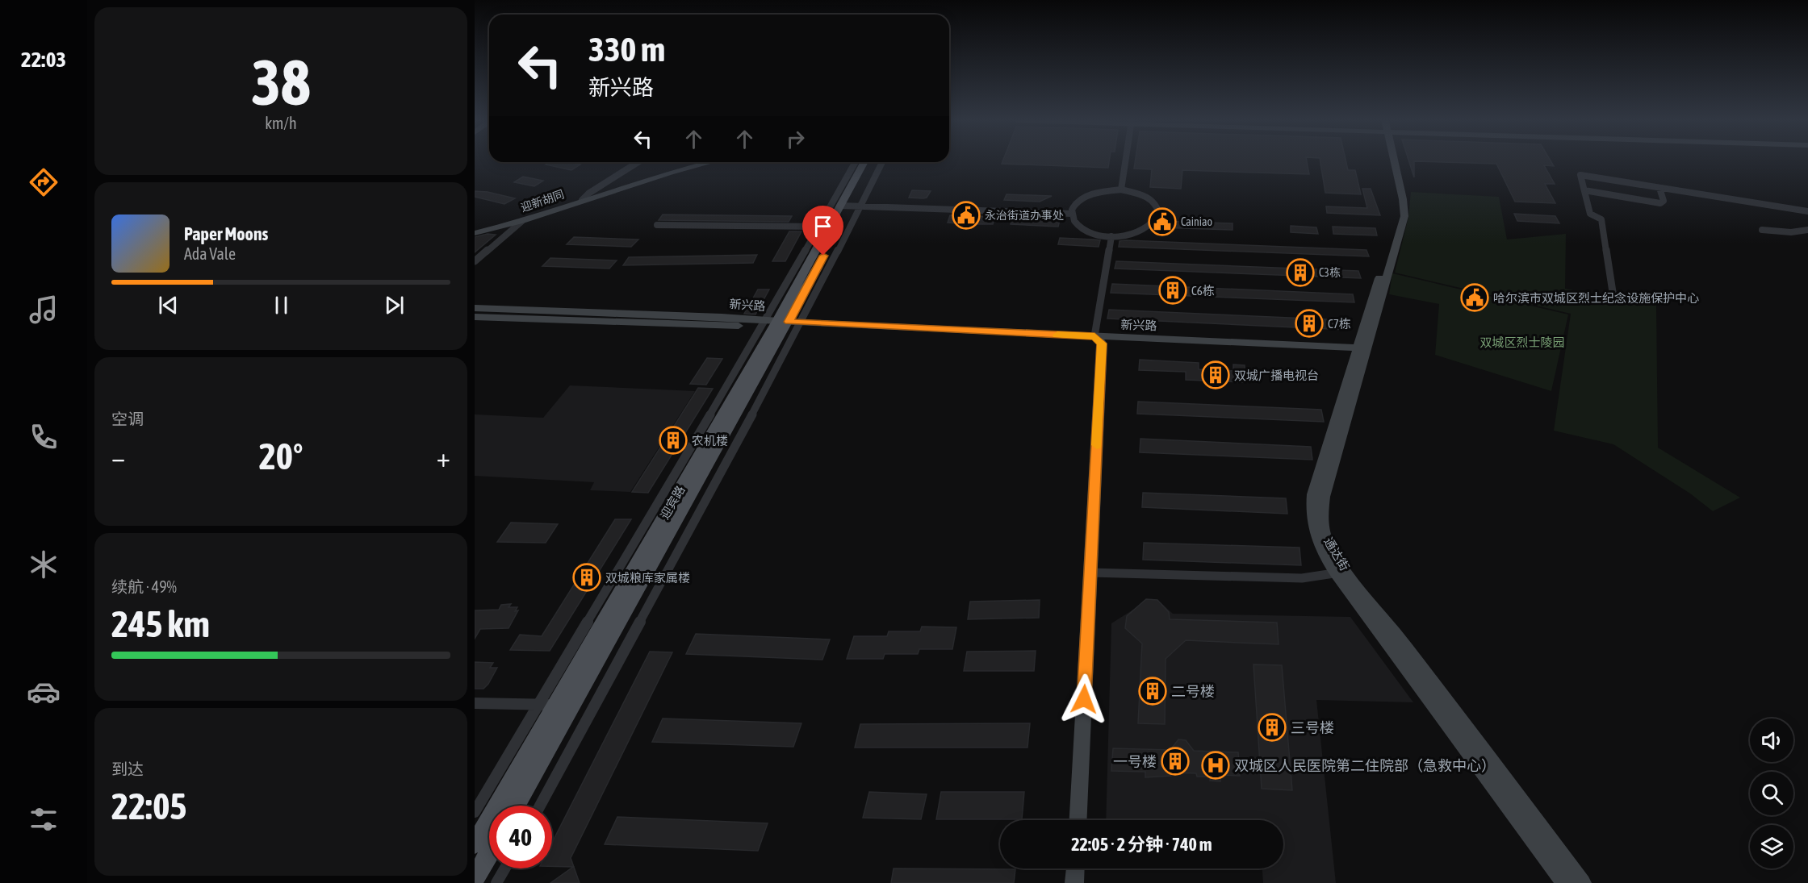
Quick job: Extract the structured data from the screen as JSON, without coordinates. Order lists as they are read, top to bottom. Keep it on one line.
{"streets":{"main road":["迎新胡同","新兴路","迎宾路","通达街"]},"crossings":[["新兴路","迎宾路"],["新兴路","通达街"]],"parks":["双城区烈士陵园"],"places":{"public building":["永治街道办事处","Cainiao","哈尔滨市双城区烈士纪念设施保护中心"],"building":["C3栋","C6栋","C7栋","双城广播电视台","农机楼","双城粮库家属楼","二号楼","三号楼","一号楼"],"hospital":["双城区人民医院第二住院部（急救中心）"]},"page":{"tabs":"22:03","tile":[["38","km/h"],"空调",["续航 · 49%","245 km"],["到达","22:05"]],"turn":["330 m","新兴路"],"song":["Paper Moons","Ada Vale"],"heat":["−","20°","+"],"limit":"40","trip":"22:05 · 2 分钟 · 740 m"}}
